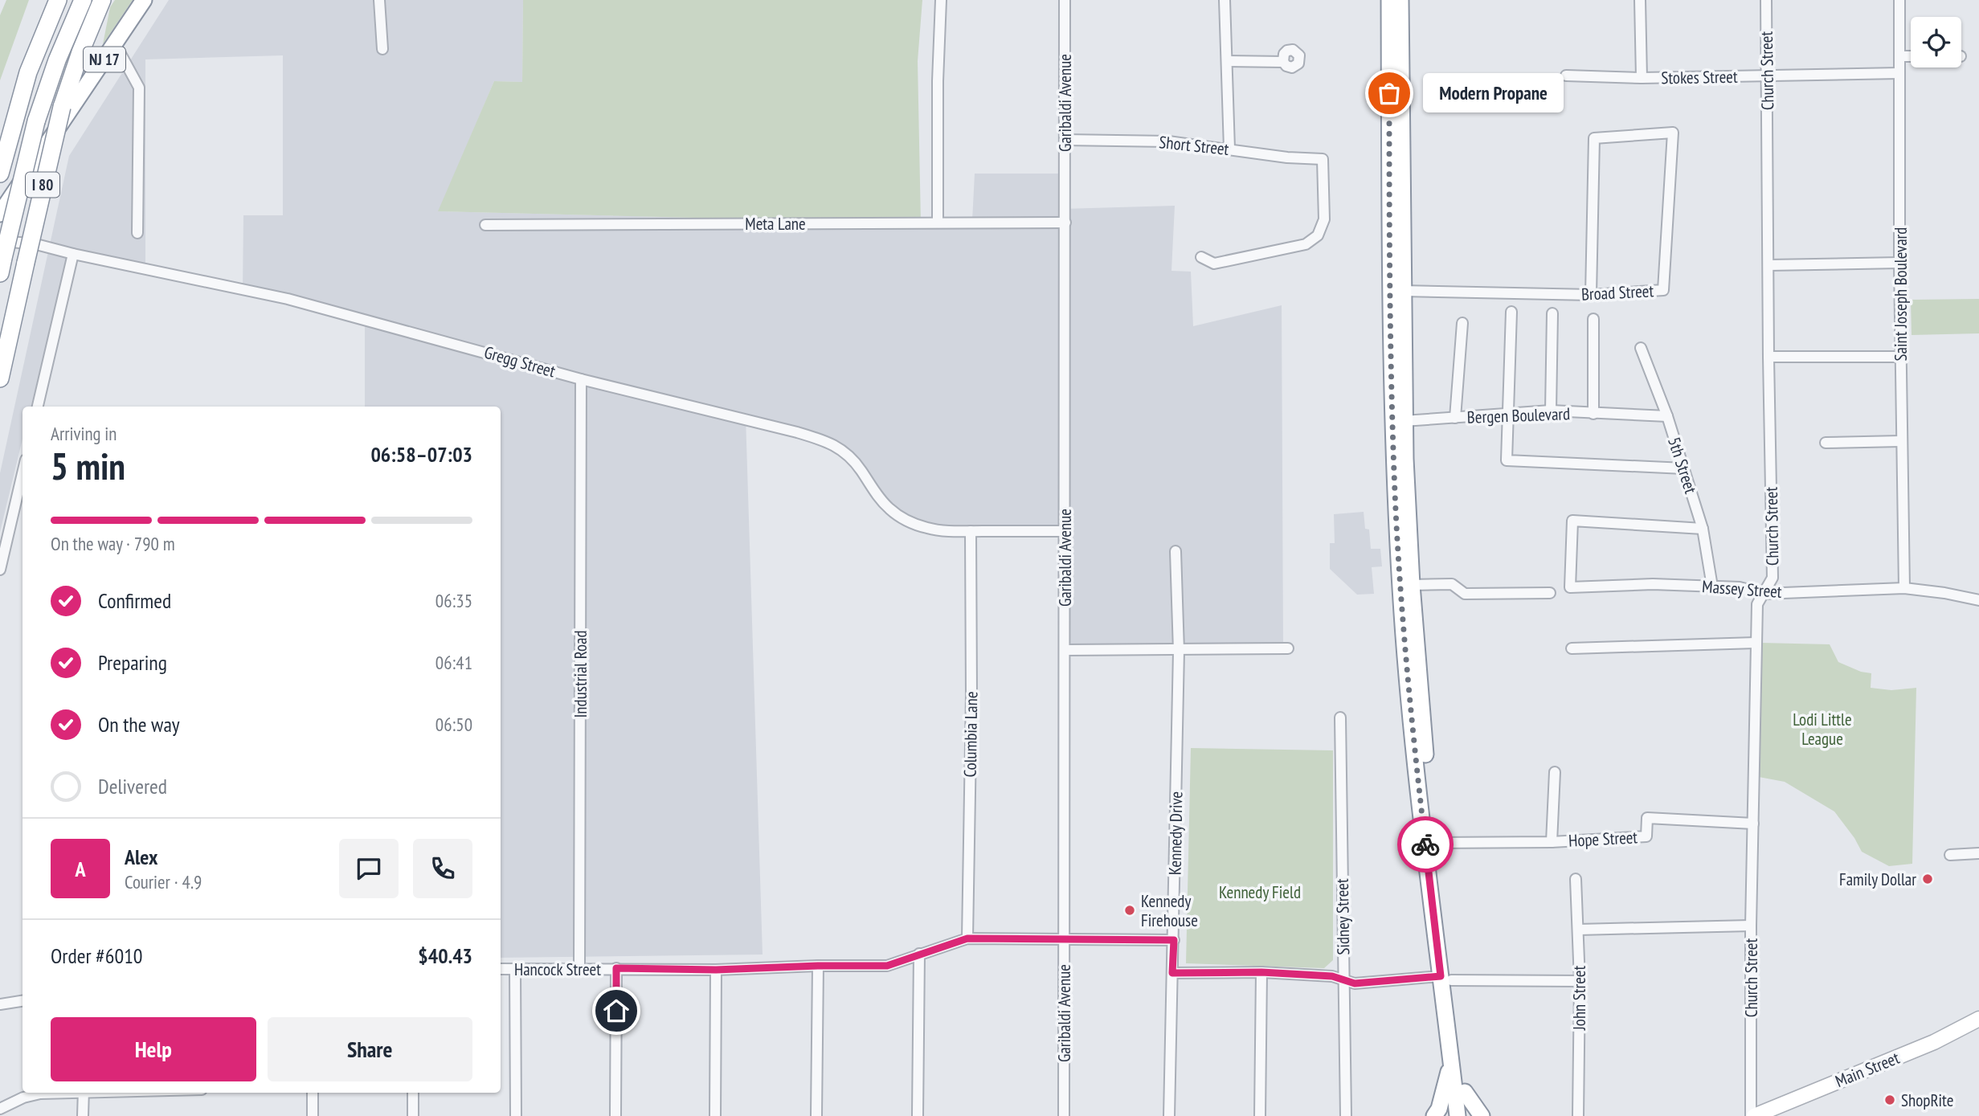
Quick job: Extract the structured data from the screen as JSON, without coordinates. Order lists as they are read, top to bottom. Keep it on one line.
{"streets":{"highway":["NJ 17","I 80"],"main road":["Main Street"],"street":["Church Street","Stokes Street","Garibaldi Avenue","Short Street","Meta Lane","Broad Street","Saint Joseph Boulevard","Gregg Street","Bergen Boulevard","5th Street","Massey Street","Industrial Road","Columbia Lane","Kennedy Drive","Hope Street","Sidney Street","Hancock Street","John Street"]},"crossings":[["NJ 17","Gregg Street"],["Church Street","Stokes Street"],["Church Street","Massey Street"],["Church Street","Hope Street"],["Church Street","Main Street"],["Stokes Street","Saint Joseph Boulevard"],["Garibaldi Avenue","Short Street"],["Garibaldi Avenue","Meta Lane"],["Garibaldi Avenue","Gregg Street"],["Garibaldi Avenue","Hancock Street"],["I 80","Gregg Street"],["Saint Joseph Boulevard","Massey Street"],["Gregg Street","Industrial Road"],["Gregg Street","Columbia Lane"],["Bergen Boulevard","5th Street"],["5th Street","Massey Street"],["Industrial Road","Hancock Street"],["Columbia Lane","Hancock Street"],["Kennedy Drive","Hancock Street"]],"parks":["Lodi Little League","Kennedy Field"],"places":["Modern Propane","Family Dollar","Kennedy Firehouse","ShopRite"],"page":{"bubble":"Modern Propane","heading":["5 min","Arriving in","06:58–07:03"],"panel":["Alex","Courier · 4.9","Order #6010","$40.43"],"bar":"On the way · 790 m","list":[["Confirmed","06:35"],["Preparing","06:41"],["On the way","06:50"],"Delivered"],"round":"A","buttons":["Help","Share"]}}
